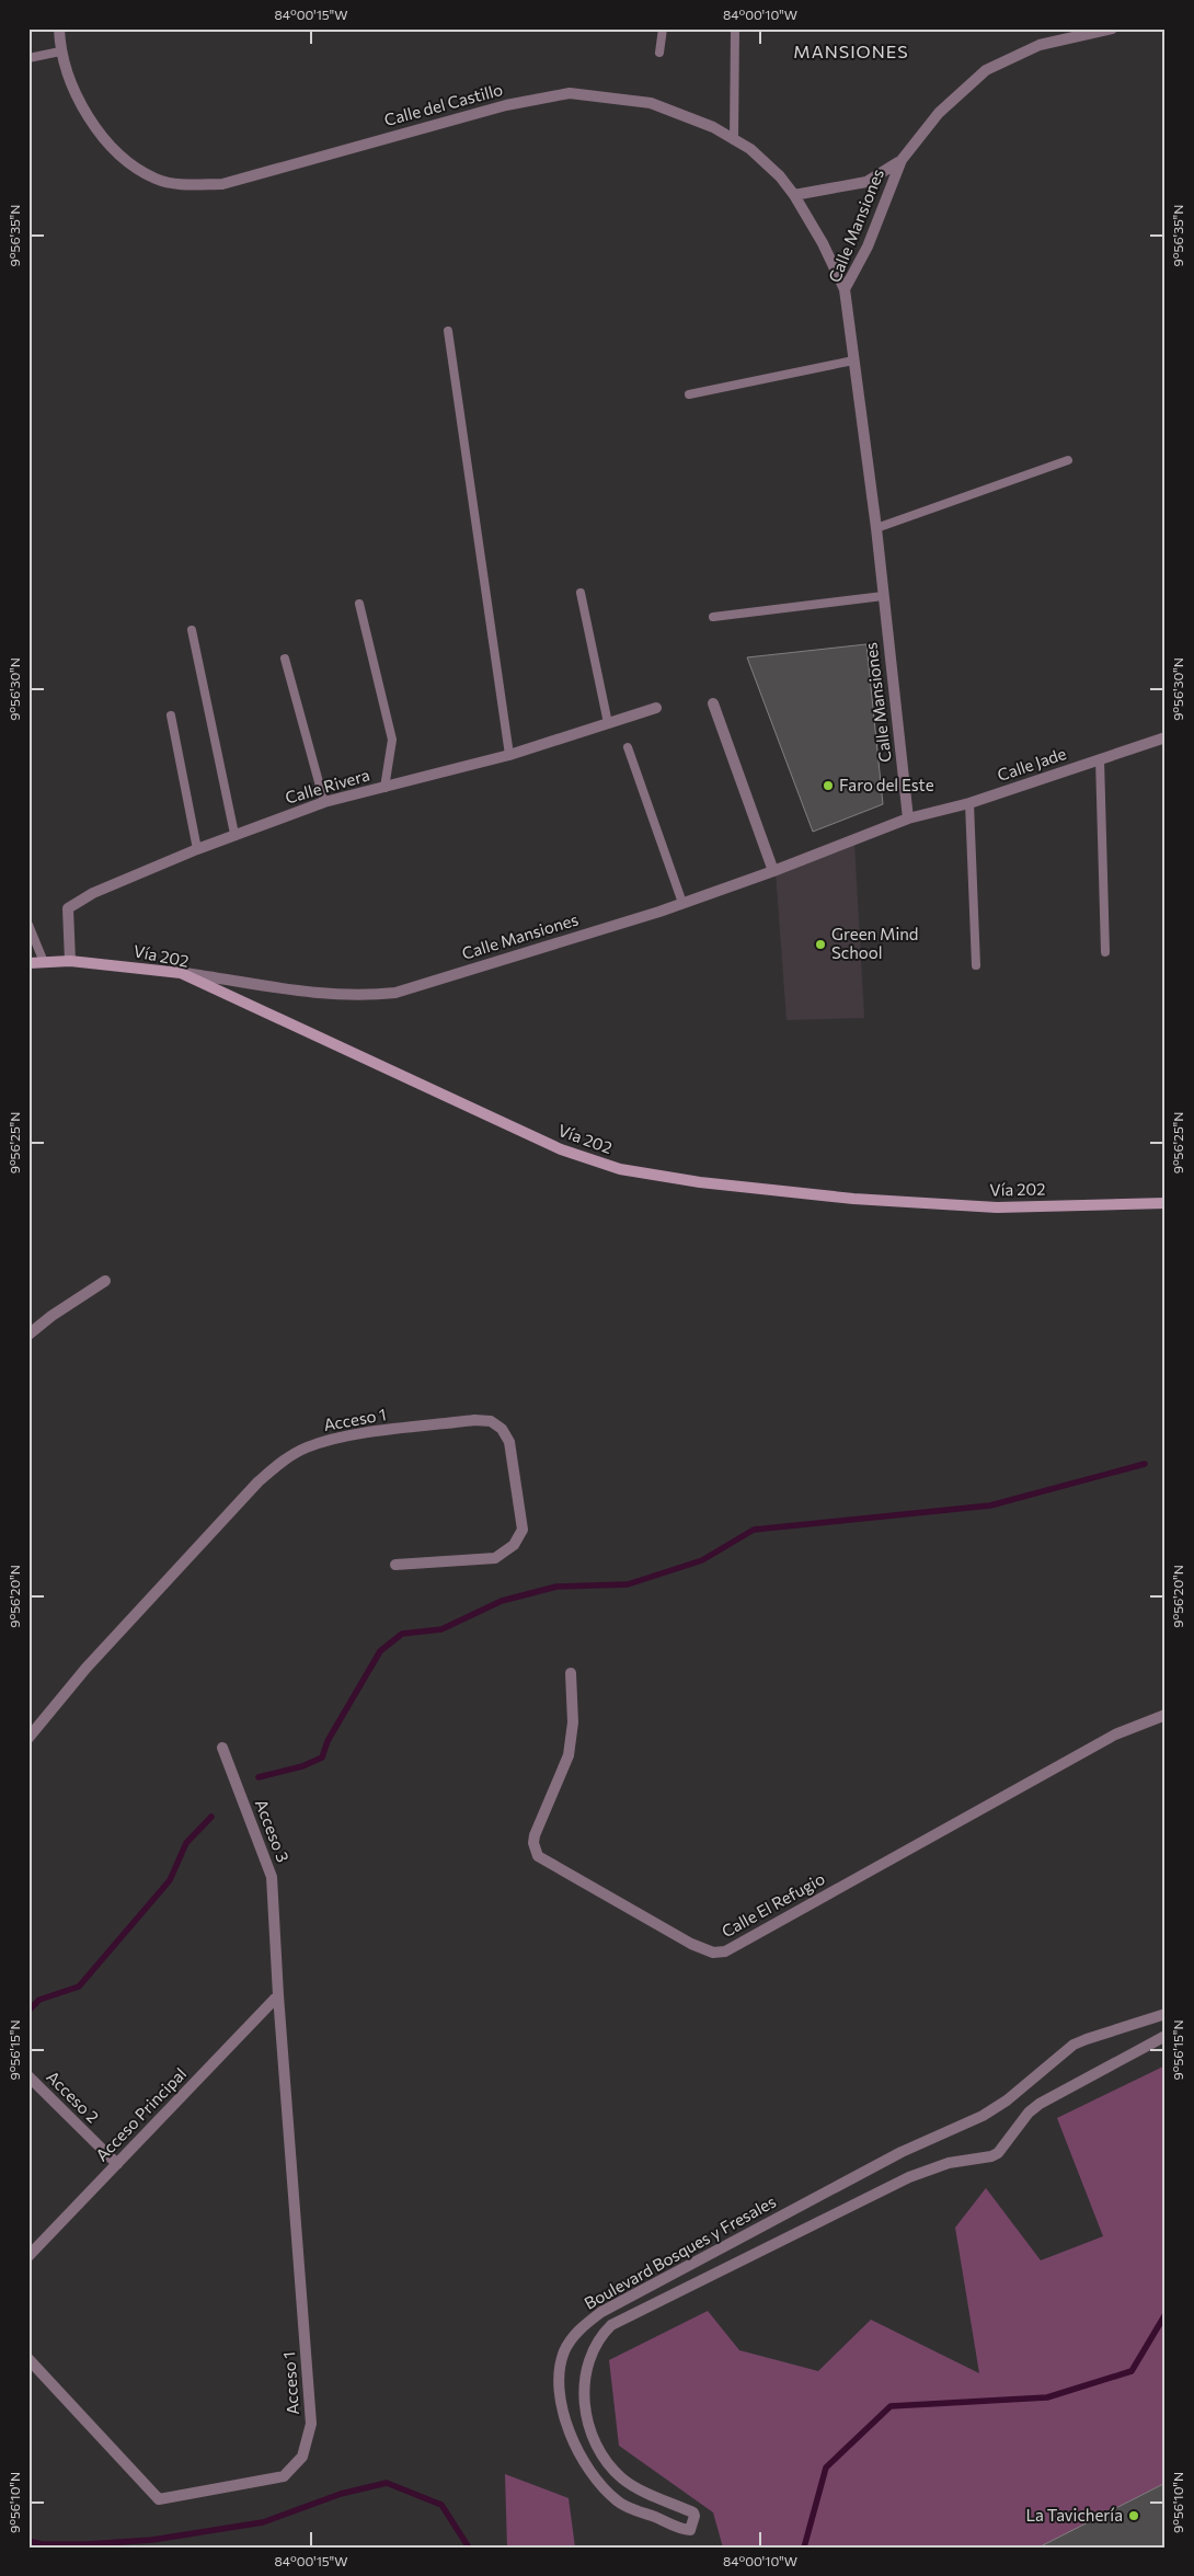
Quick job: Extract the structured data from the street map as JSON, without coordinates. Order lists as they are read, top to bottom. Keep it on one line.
{"streets":{"main road":["Vía 202"],"street":["Calle del Castillo","Calle Mansiones","Calle Jade","Calle Rivera","Acceso 1","Acceso 3","Calle El Refugio","Acceso 2","Acceso Principal","Boulevard Bosques y Fresales"]},"crossings":[["Calle del Castillo","Calle Mansiones"],["Calle Mansiones","Calle Jade"],["Calle Mansiones","Vía 202"],["Calle Rivera","Vía 202"],["Acceso 1","Acceso 3"],["Acceso 1","Acceso Principal"],["Acceso 3","Acceso Principal"],["Acceso 2","Acceso Principal"]],"districts":["MANSIONES"],"places":["Faro del Este","Green Mind School","La Tavichería"],"coordinates":["84°00'15\"W","84°00'10\"W","9°56'35\"N","9°56'30\"N","9°56'25\"N","9°56'20\"N","9°56'15\"N","9°56'10\"N"]}
